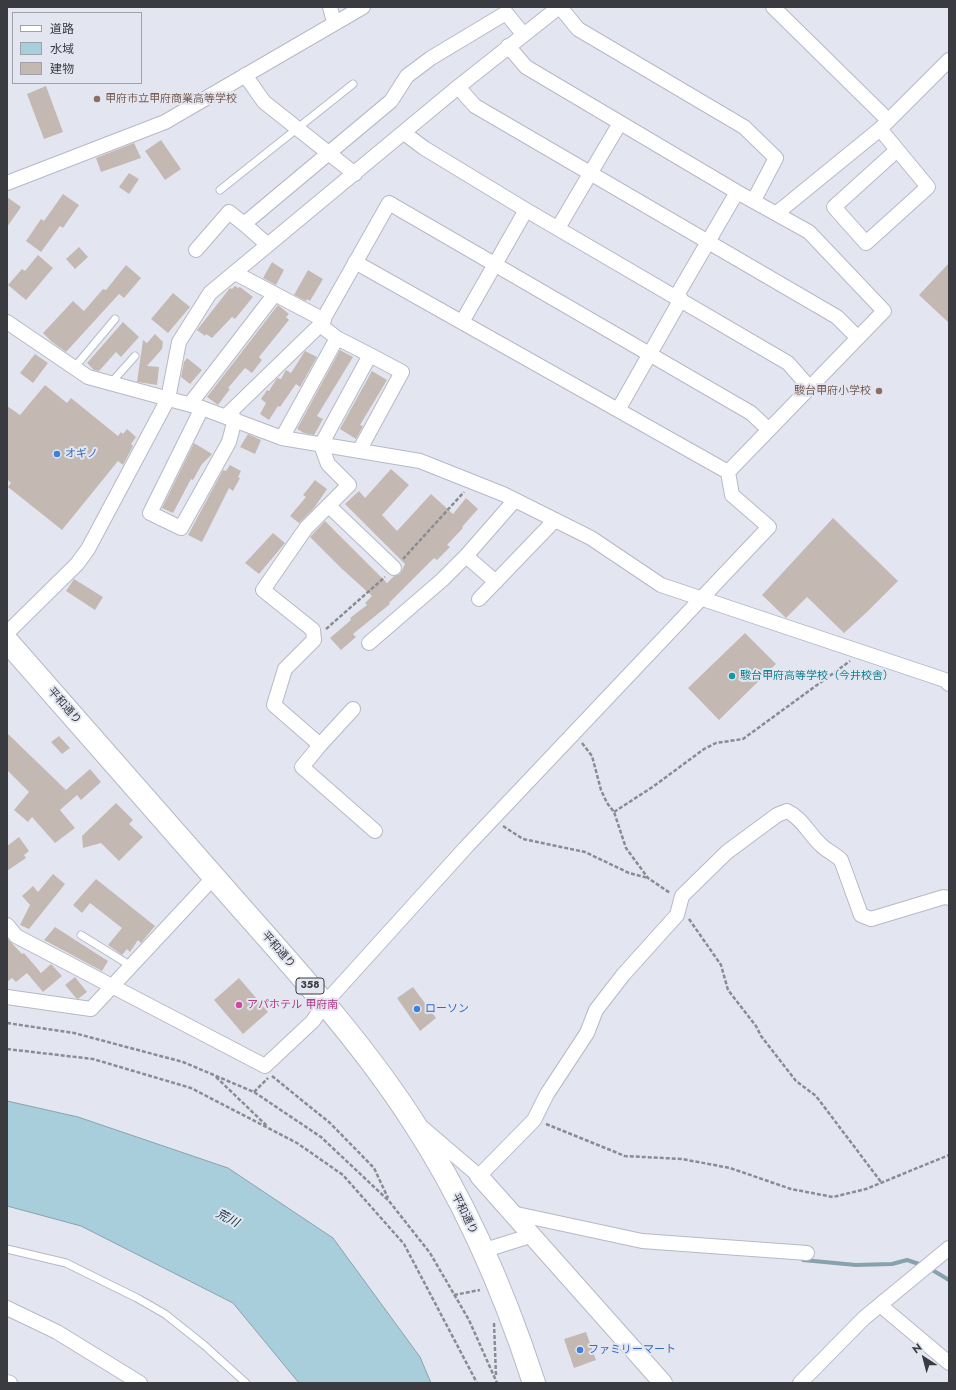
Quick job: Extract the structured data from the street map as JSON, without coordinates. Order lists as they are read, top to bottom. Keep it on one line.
{"streets":{"highway":["平和通り","358"]},"water":["荒川"],"places":["甲府市立甲府商業高等学校","駿台甲府小学校","オギノ","駿台甲府高等学校（今井校舎）","アパホテル 甲府南","ローソン","ファミリーマート"],"legend":["道路","水域","建物"],"north":"top left"}
